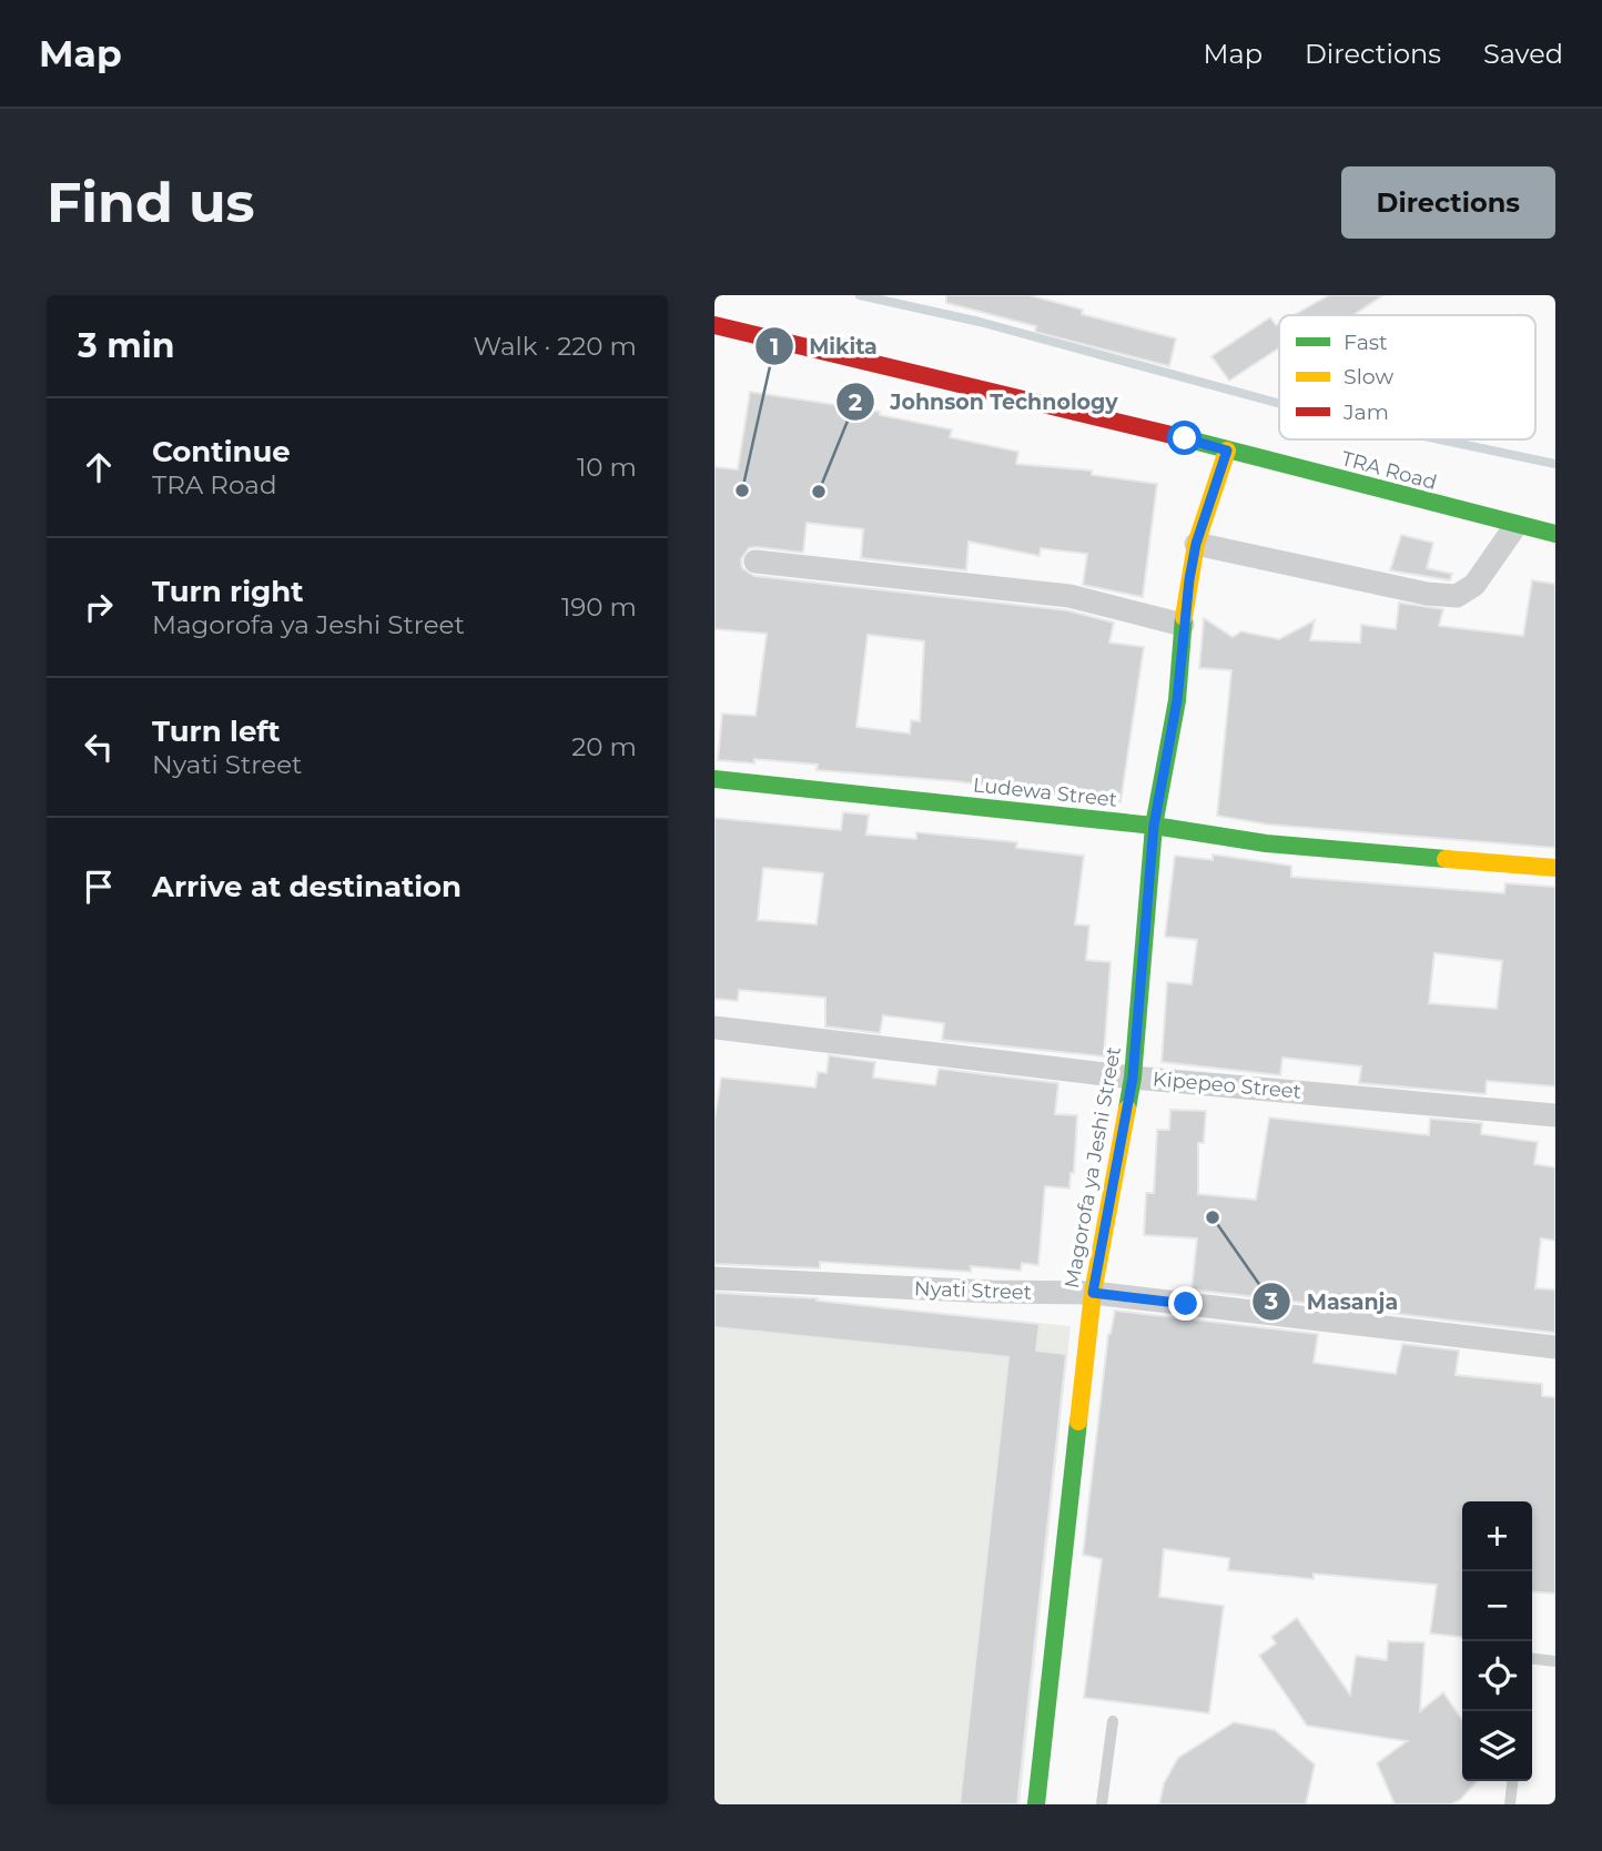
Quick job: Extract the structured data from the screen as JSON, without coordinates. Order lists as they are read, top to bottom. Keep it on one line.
{"streets":{"street":["TRA Road","Ludewa Street","Kipepeo Street","Magorofa ya Jeshi Street","Nyati Street"]},"crossings":[["TRA Road","Magorofa ya Jeshi Street"],["Ludewa Street","Magorofa ya Jeshi Street"],["Kipepeo Street","Magorofa ya Jeshi Street"],["Magorofa ya Jeshi Street","Nyati Street"]],"places":["Mikita","Johnson Technology","Masanja"],"legend":["Fast","Slow","Jam"],"page":{"header":"Map","nav":["Map","Directions","Saved"],"buttons":"Directions","title":"Find us","heading":["3 min","Walk · 220 m"],"list":[["Continue","TRA Road","10 m"],["Turn right","Magorofa ya Jeshi Street","190 m"],["Turn left","Nyati Street","20 m"],"Arrive at destination"],"map_buttons":["+","−"]}}
